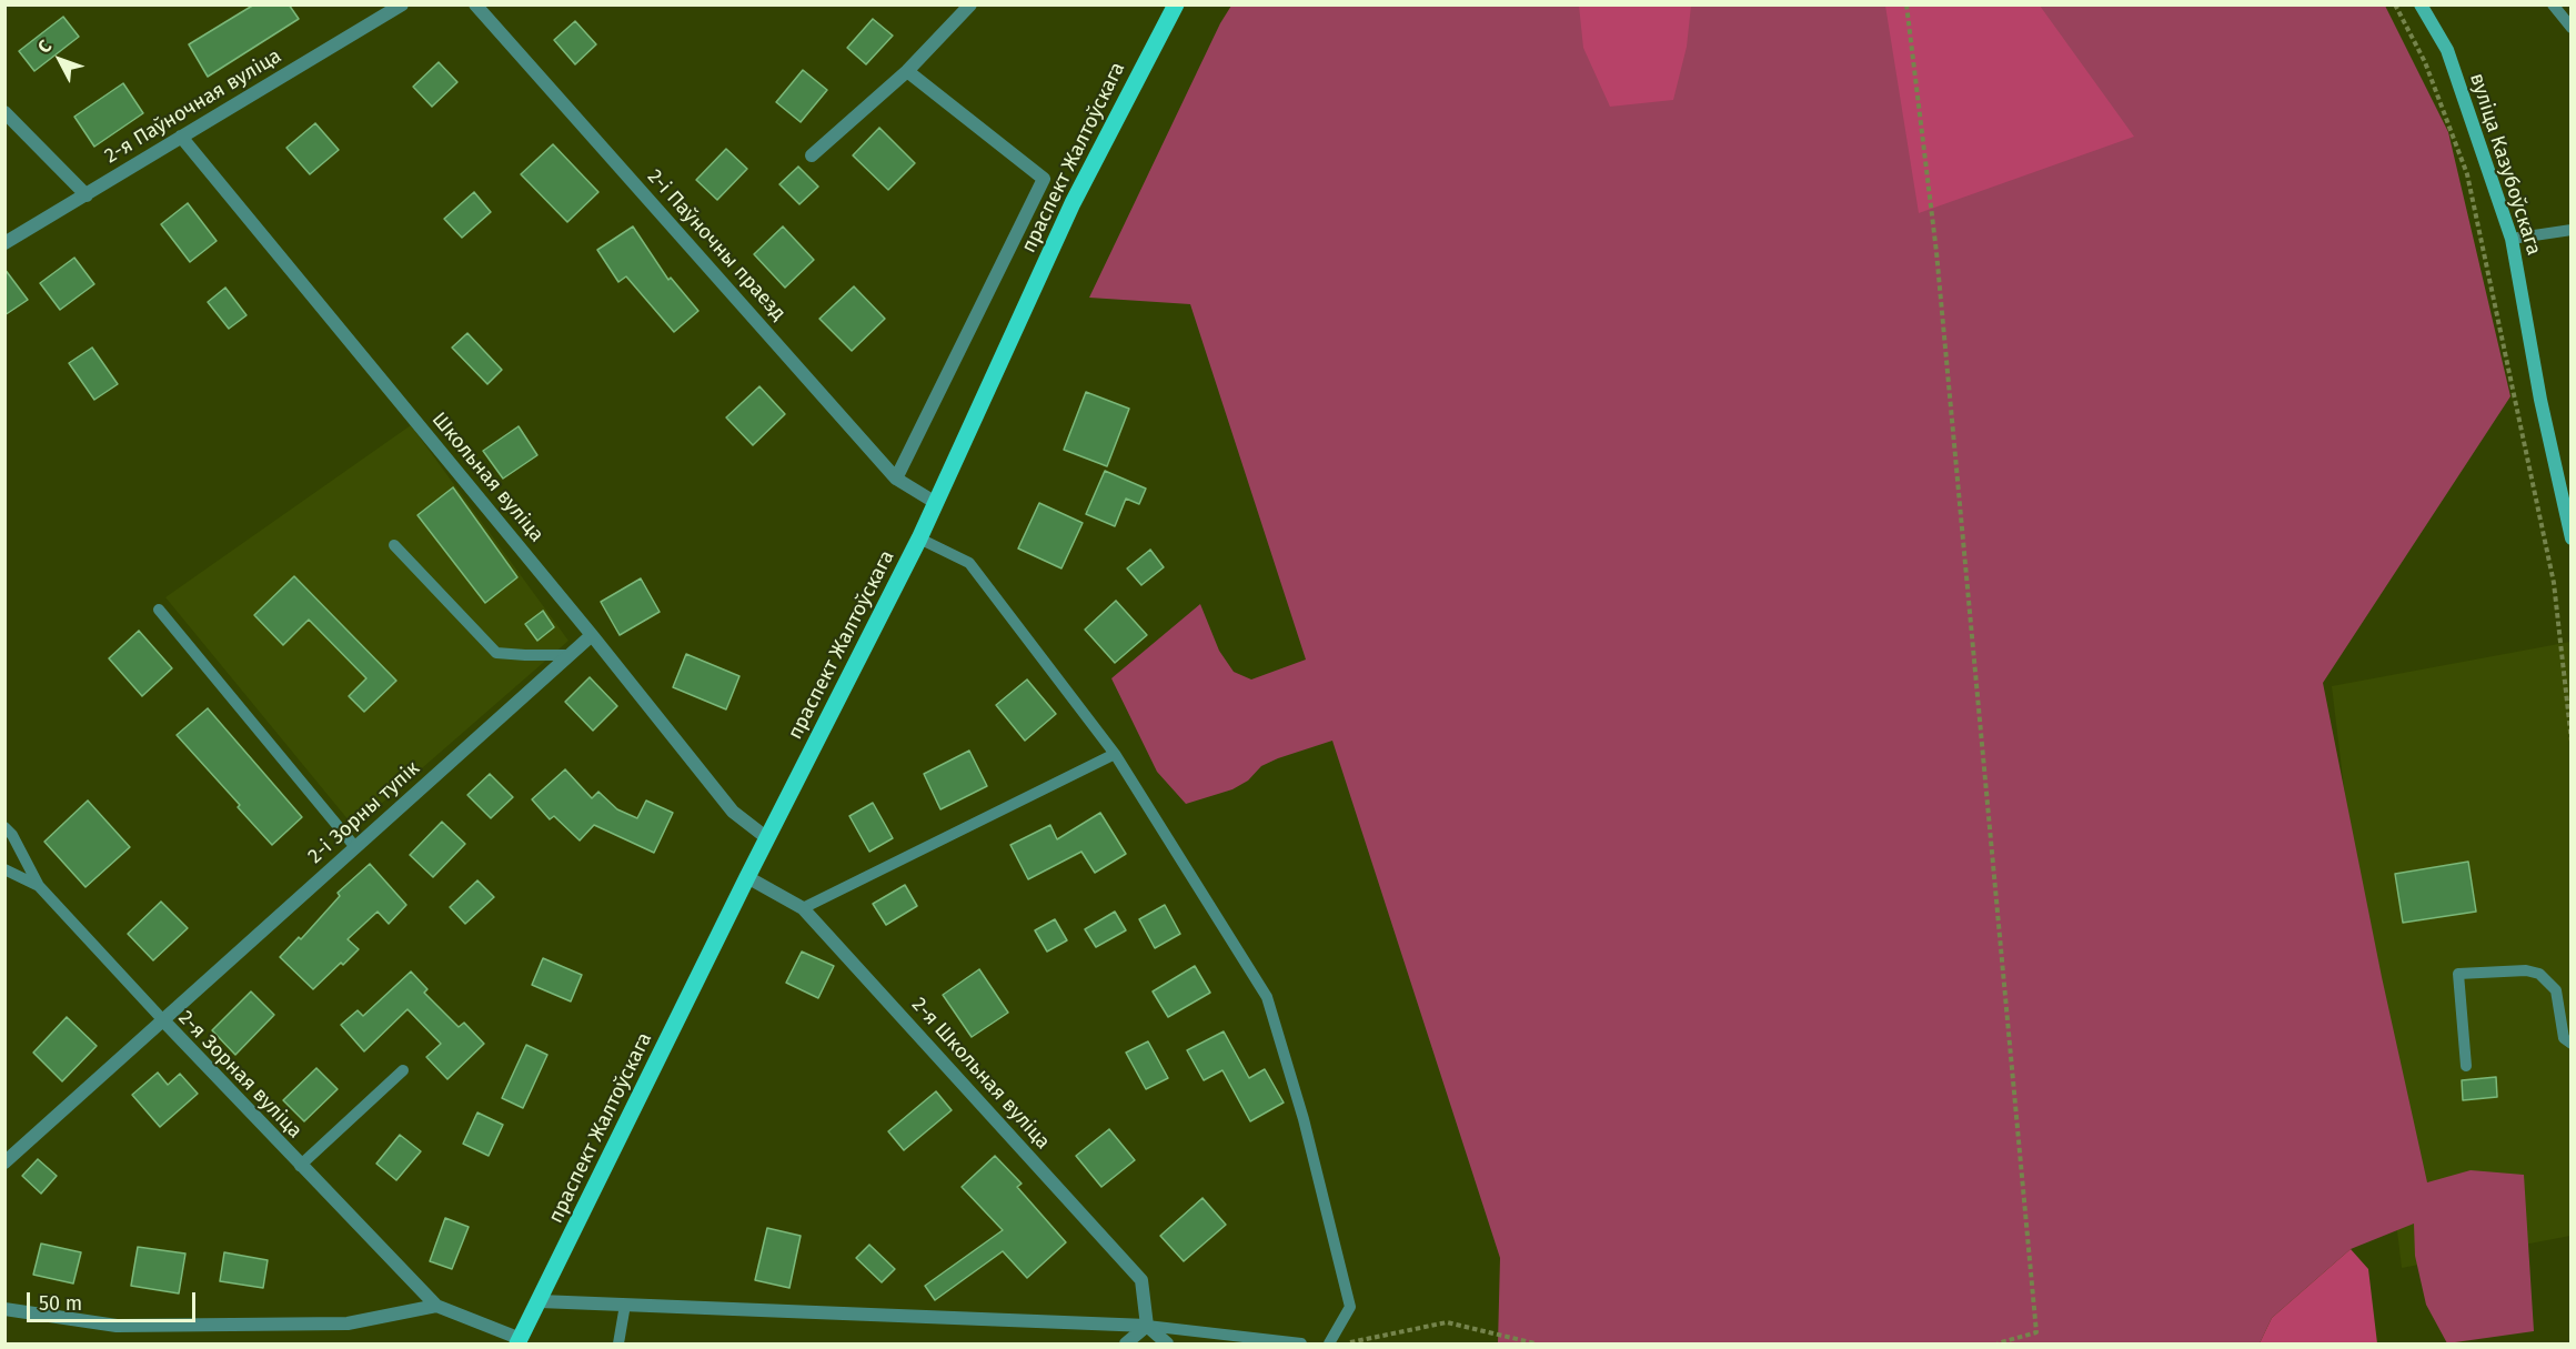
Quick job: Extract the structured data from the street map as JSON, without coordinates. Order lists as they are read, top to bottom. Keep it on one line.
{"streets":{"main road":["праспект Жалтоўскага"],"street":["2-я Паўночная вуліца","вуліца Казубоўскага","2-і Паўночны праезд","Школьная вуліца","2-і Зорны тупік","2-я Школьная вуліца","2-я Зорная вуліца"]},"crossings":[["2-я Паўночная вуліца","Школьная вуліца"],["праспект Жалтоўскага","2-і Паўночны праезд"],["праспект Жалтоўскага","Школьная вуліца"],["праспект Жалтоўскага","2-я Школьная вуліца"],["праспект Жалтоўскага","2-я Зорная вуліца"],["Школьная вуліца","2-і Зорны тупік"],["2-і Зорны тупік","2-я Зорная вуліца"]],"scale_bar":"50 m","north":"top left"}
